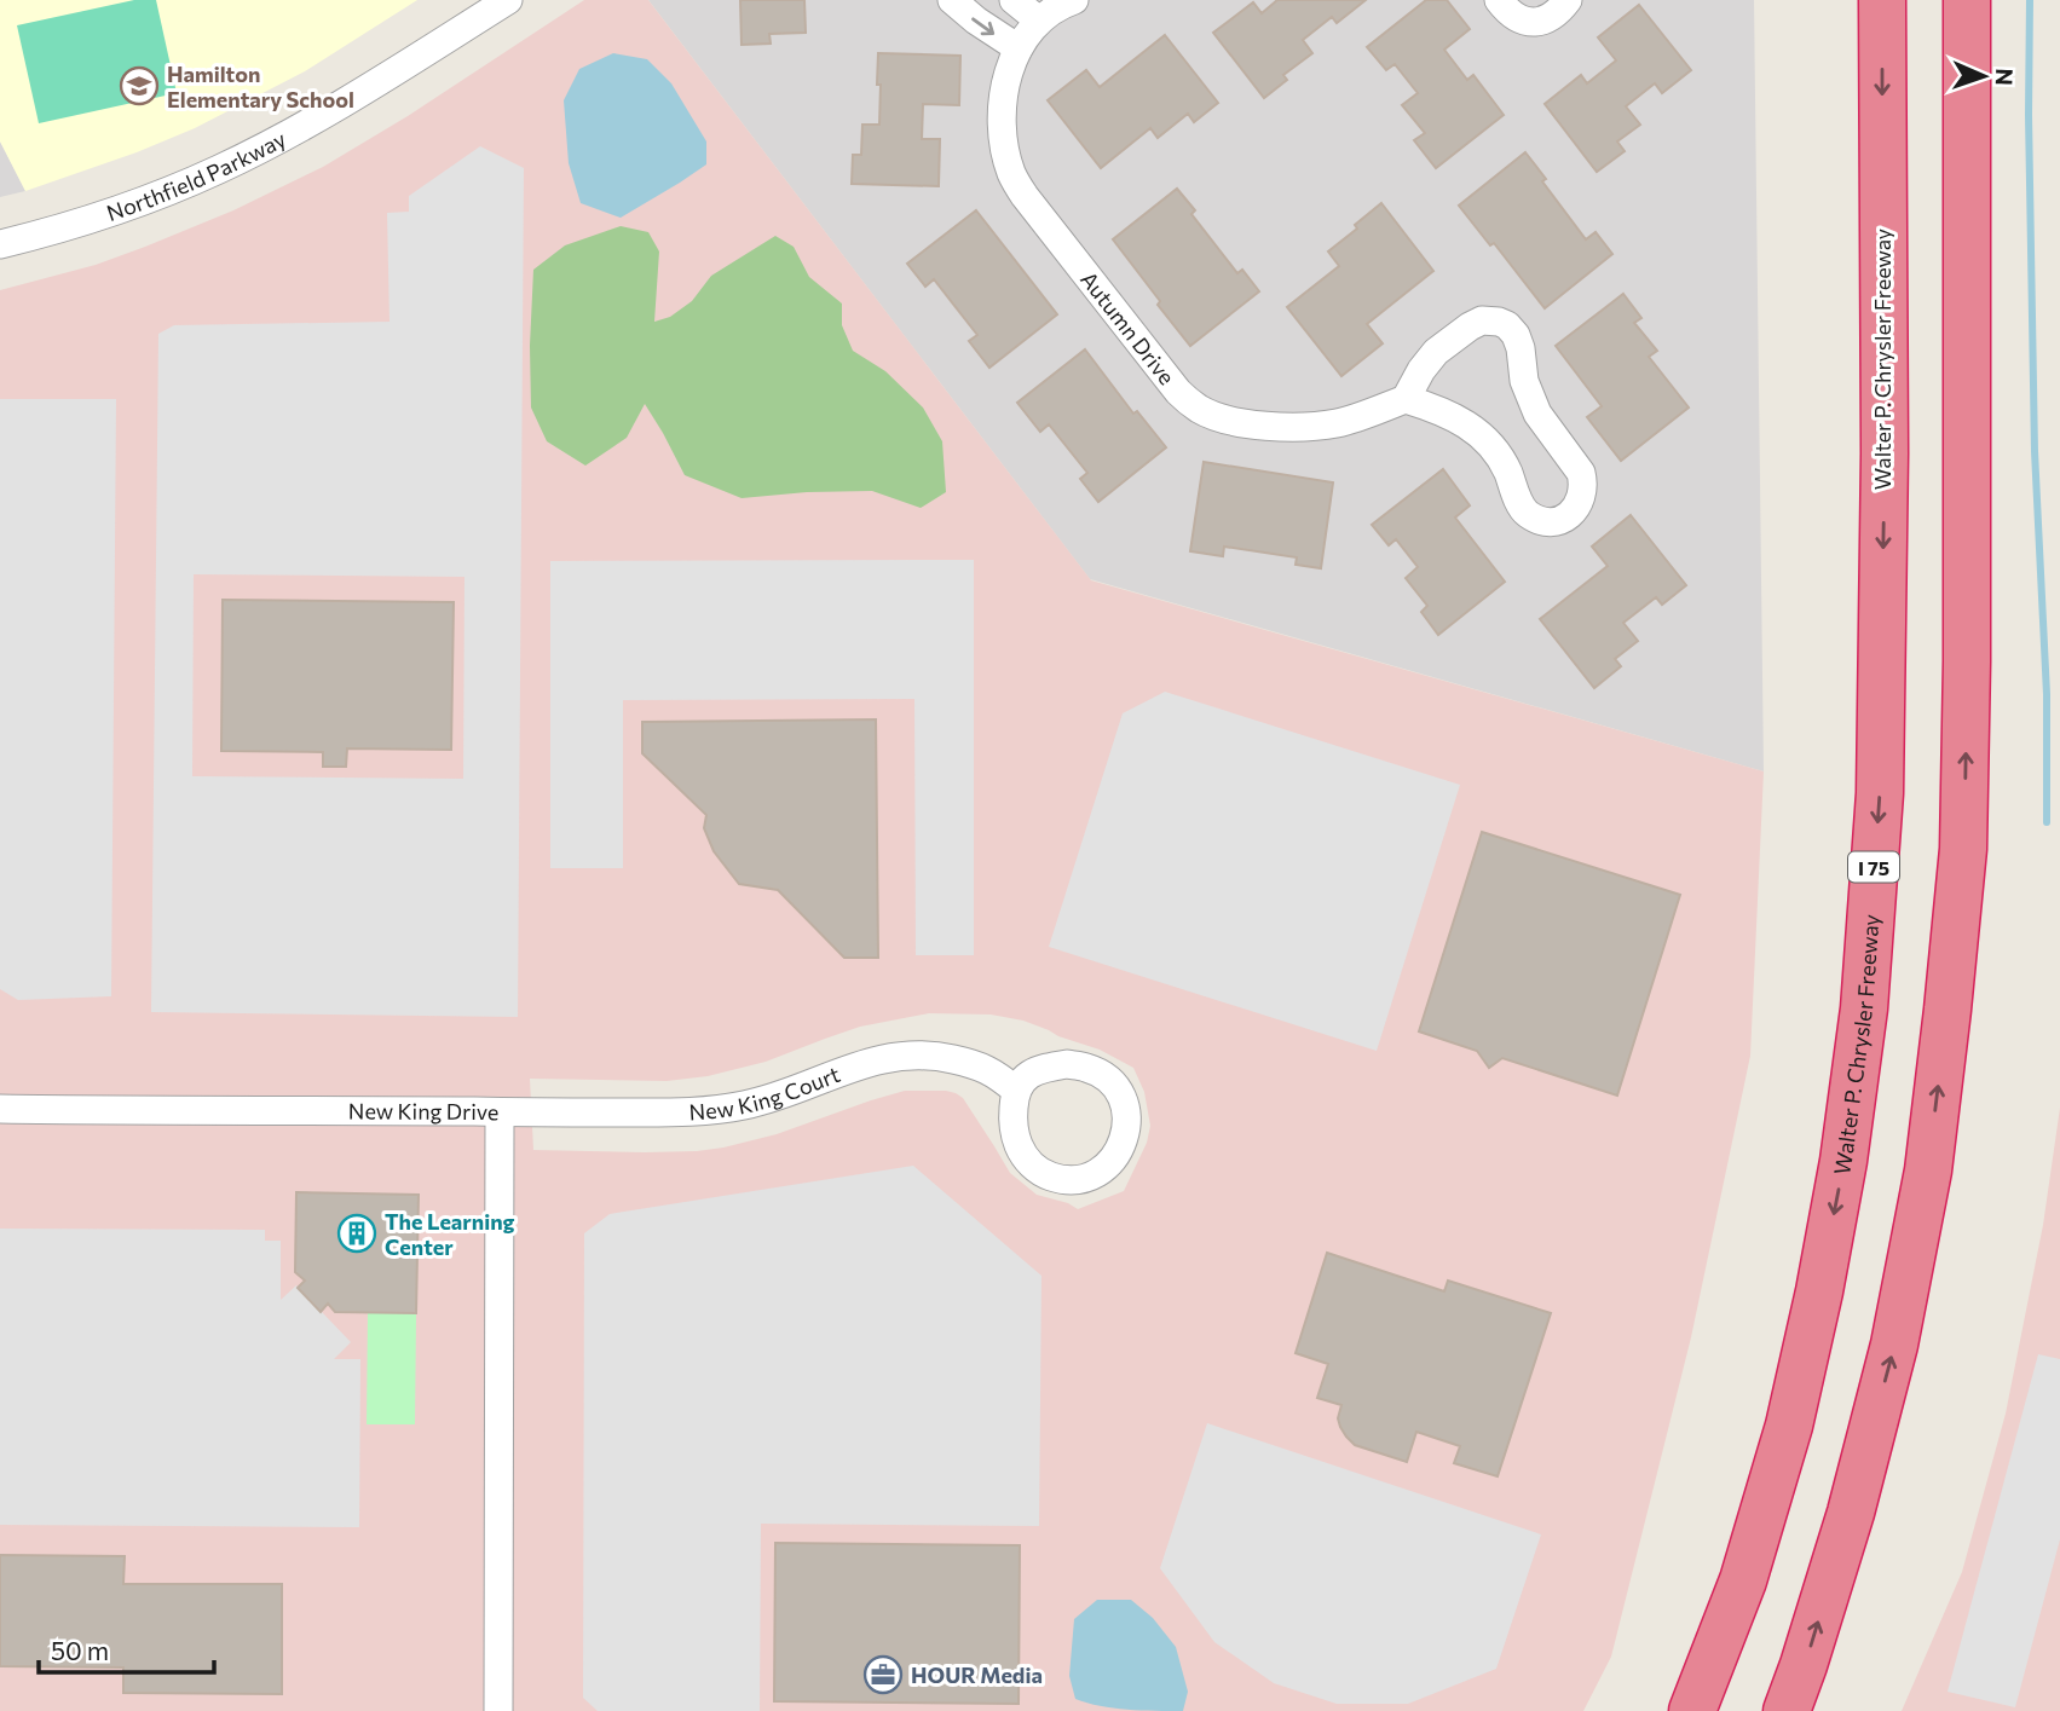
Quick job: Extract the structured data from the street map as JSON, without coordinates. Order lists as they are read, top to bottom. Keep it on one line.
{"streets":{"highway":["Walter P. Chrysler Freeway","I 75"],"street":["Northfield Parkway","Autumn Drive","New King Court","New King Drive"]},"crossings":[["New King Court","New King Drive"]],"places":{"school or university":["Hamilton Elementary School"],"building":["The Learning Center"],"office":["HOUR Media"]},"scale_bar":"50 m","north":"right"}
